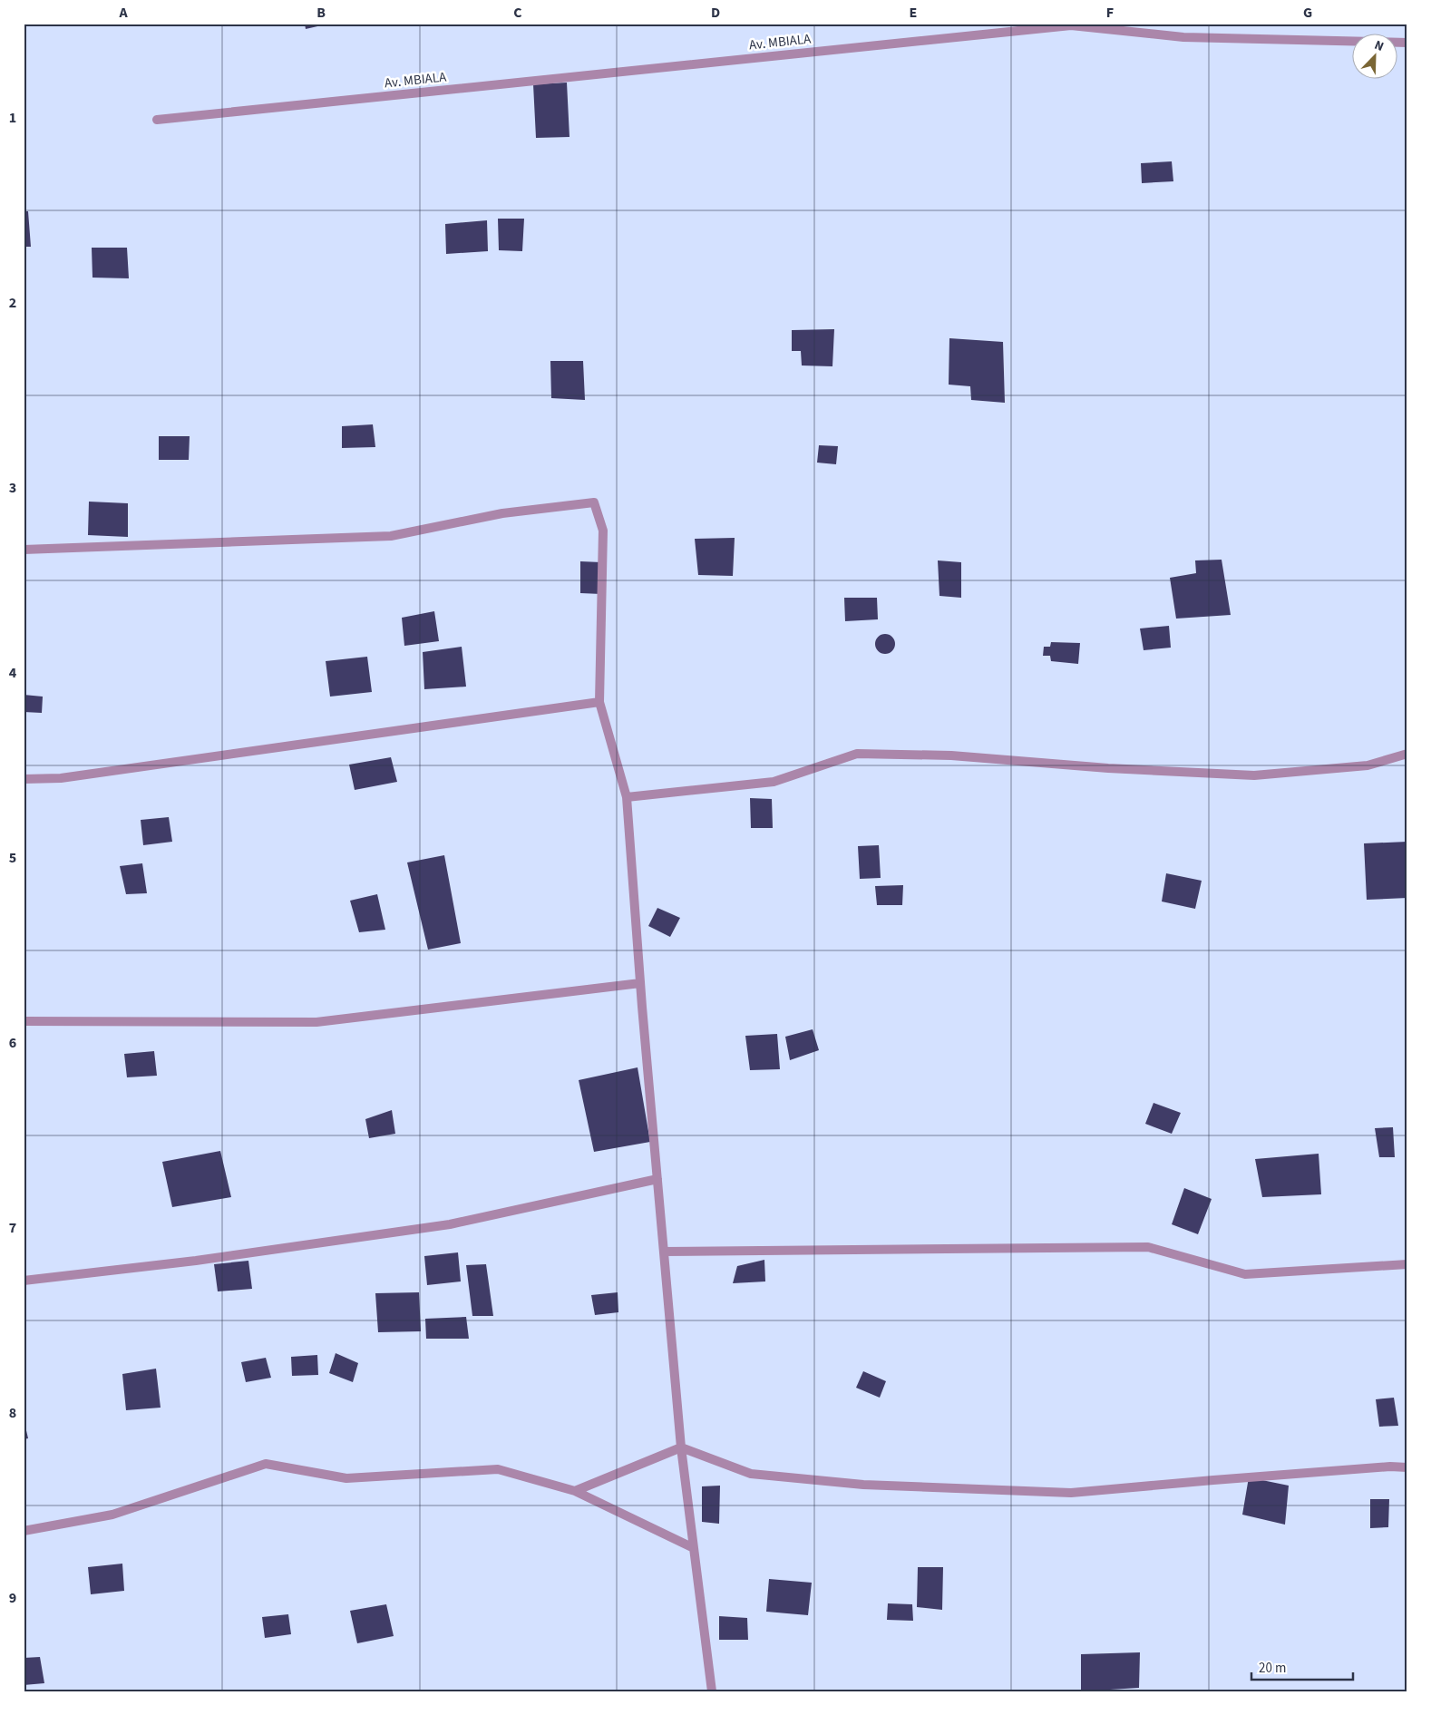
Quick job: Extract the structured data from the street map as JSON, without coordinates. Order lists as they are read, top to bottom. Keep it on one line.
{"streets":{"street":["Av. MBIALA"]},"scale_bar":"20 m","north":"top right","grid":{"columns":["A","B","C","D","E","F","G"],"rows":["1","2","3","4","5","6","7","8","9"]}}
